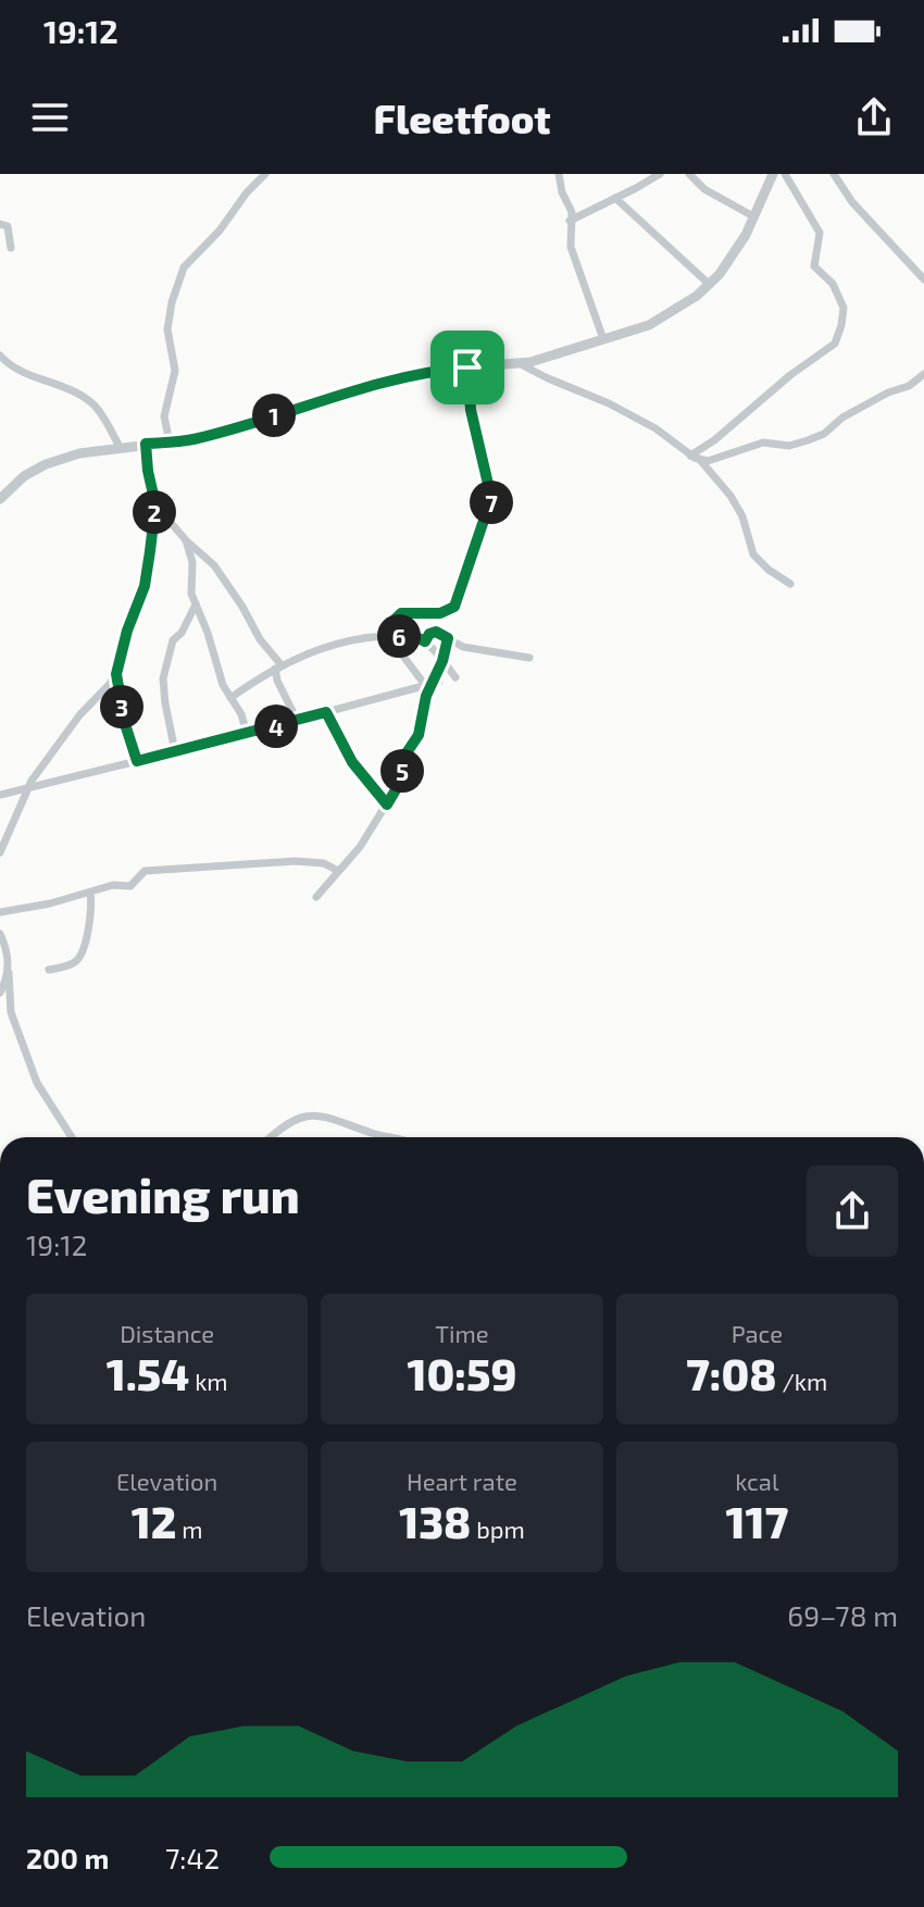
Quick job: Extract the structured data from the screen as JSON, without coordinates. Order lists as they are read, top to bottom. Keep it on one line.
{"page":{"status":"19:12","header":"Fleetfoot","pins":["1","7","2","6","3","4","5"],"heading":["Evening run","19:12"],"stats":[["Distance","1.54 km"],["Time","10:59"],["Pace","7:08 /km"],["Elevation","12 m"],["Heart rate","138 bpm"],["kcal","117"]],"chart":["Elevation","69–78 m"],"list":[{"name":"200 m","note":"7:42"}]}}
